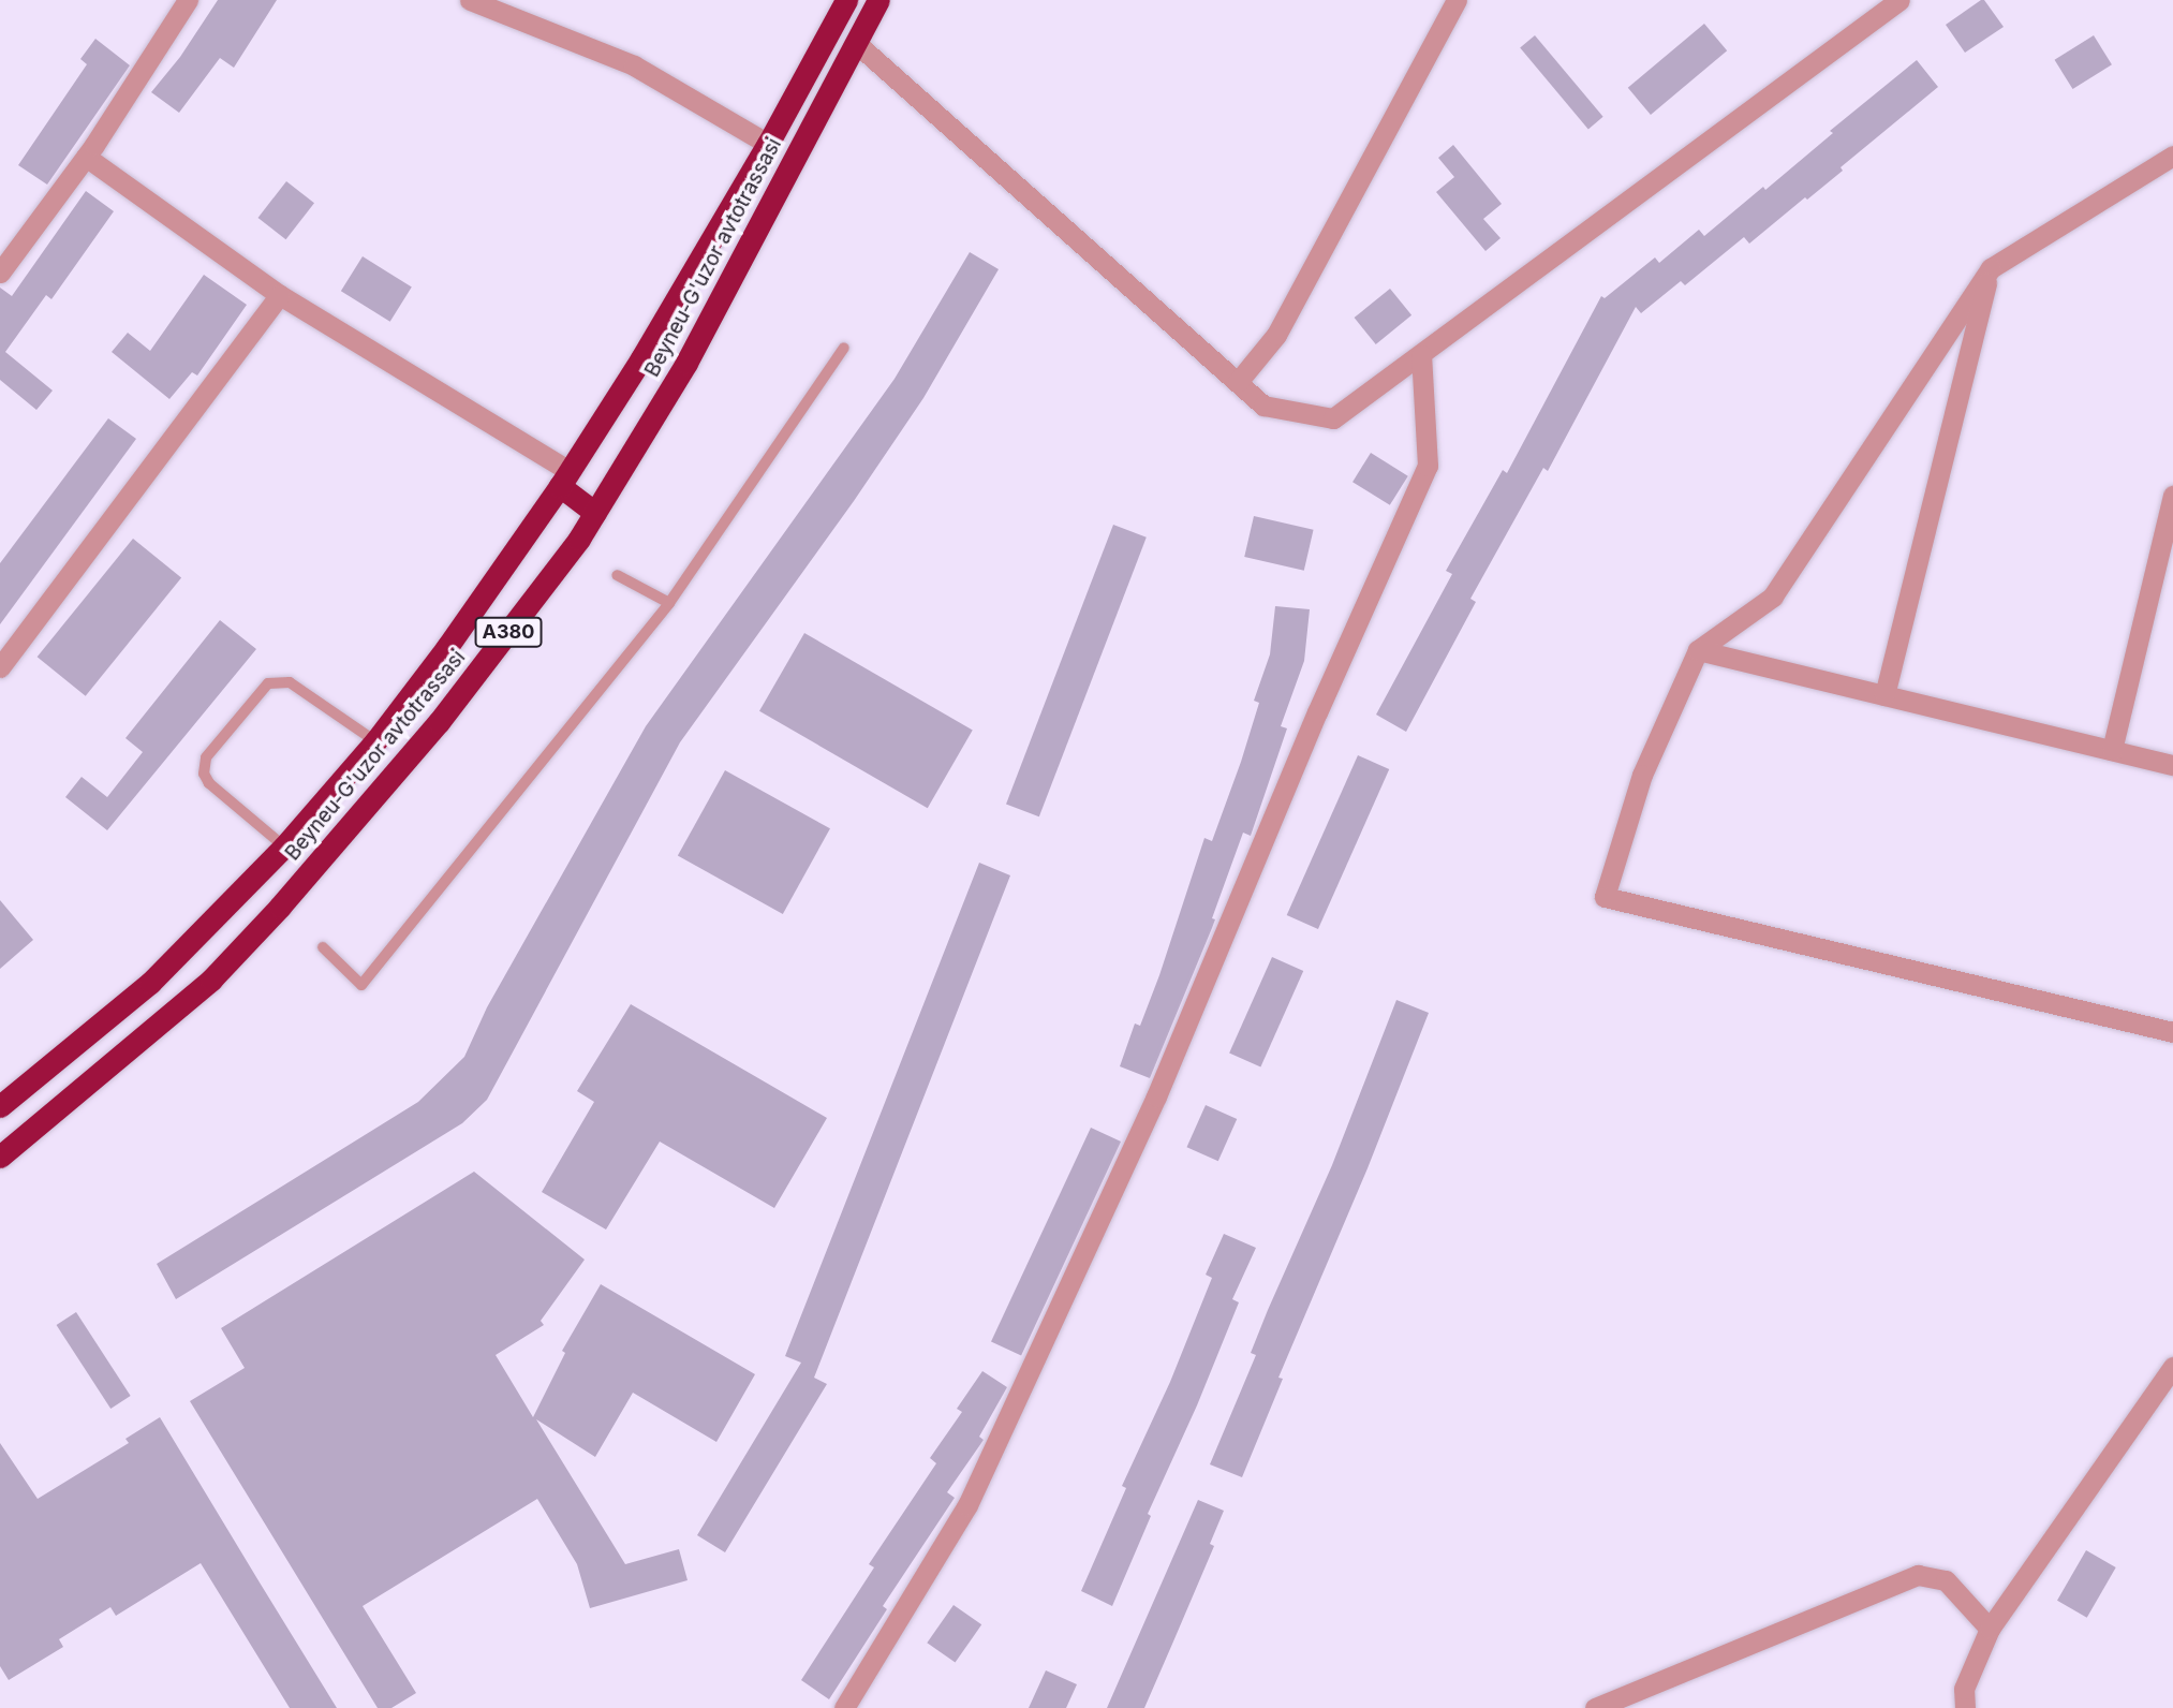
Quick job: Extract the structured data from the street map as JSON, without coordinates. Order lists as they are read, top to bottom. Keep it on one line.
{"streets":{"highway":["Beyneu-G'uzor avtotrassasi","A380"]}}
